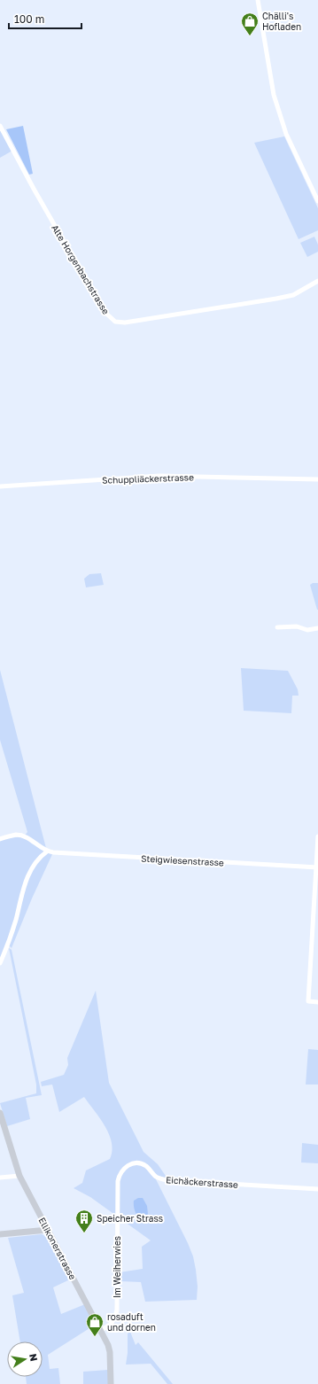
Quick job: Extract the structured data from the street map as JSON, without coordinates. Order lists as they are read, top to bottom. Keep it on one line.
{"streets":{"street":["Alte Horgenbachstrasse","Schuppliäckerstrasse","Steigwiesenstrasse","Eichäckerstrasse","Ellikonerstrasse","Im Weiherwies"]},"crossings":[["Eichäckerstrasse","Im Weiherwies"],["Ellikonerstrasse","Im Weiherwies"]],"places":{"shop":["Chälli's Hofladen","rosaduft und dornen"],"building":["Speicher Strass"]},"scale_bar":"100 m","north":"right"}
